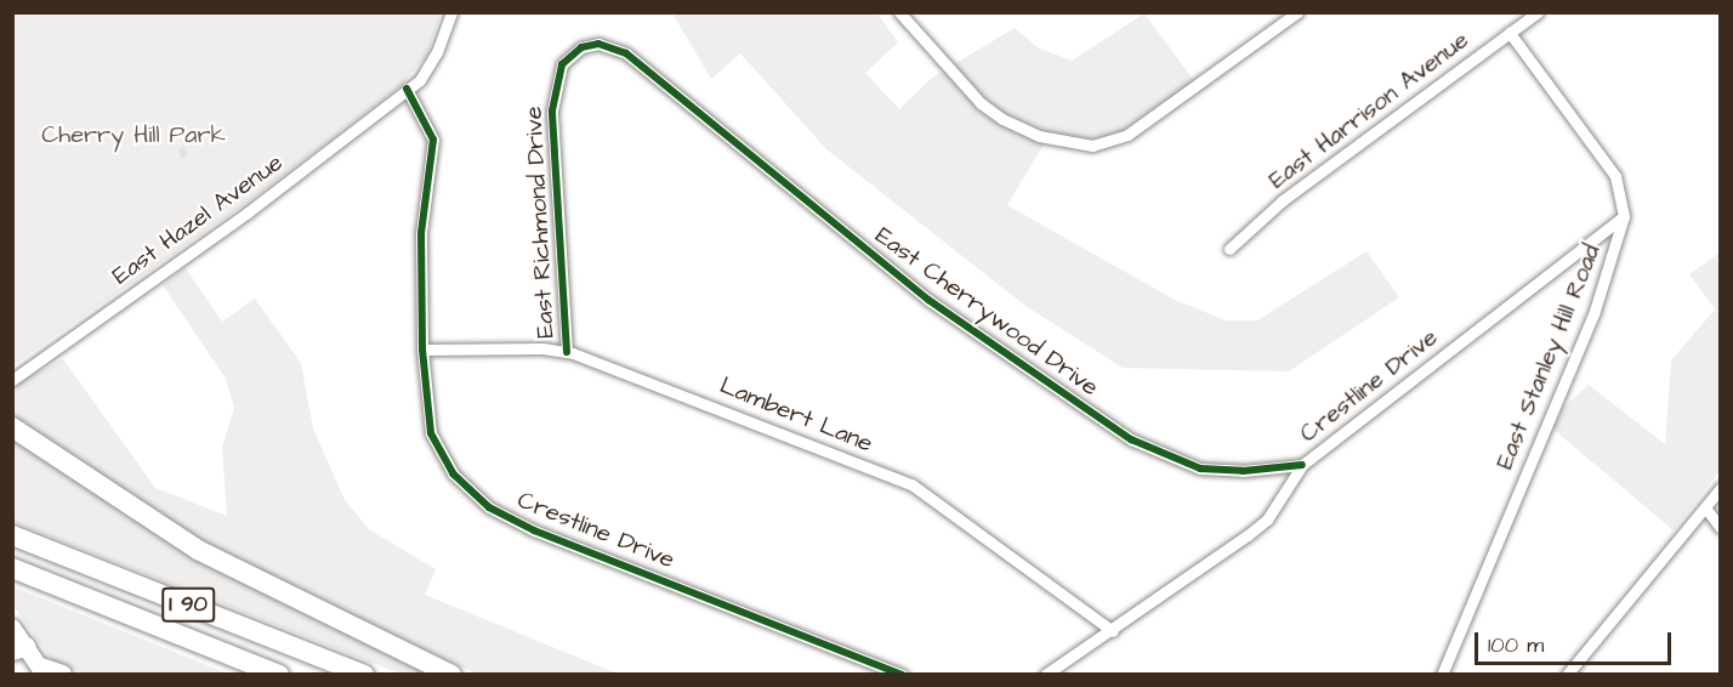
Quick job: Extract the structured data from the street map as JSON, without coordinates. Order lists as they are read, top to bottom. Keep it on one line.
{"streets":{"highway":["I 90"],"street":["East Harrison Avenue","East Hazel Avenue","East Richmond Drive","East Cherrywood Drive","East Stanley Hill Road","Crestline Drive","Lambert Lane"]},"crossings":[["East Harrison Avenue","East Stanley Hill Road"],["East Hazel Avenue","Crestline Drive"],["East Richmond Drive","East Cherrywood Drive"],["East Richmond Drive","Lambert Lane"],["East Cherrywood Drive","Crestline Drive"],["East Stanley Hill Road","Crestline Drive"],["Crestline Drive","Lambert Lane"]],"parks":["Cherry Hill Park"],"scale_bar":"100 m"}
